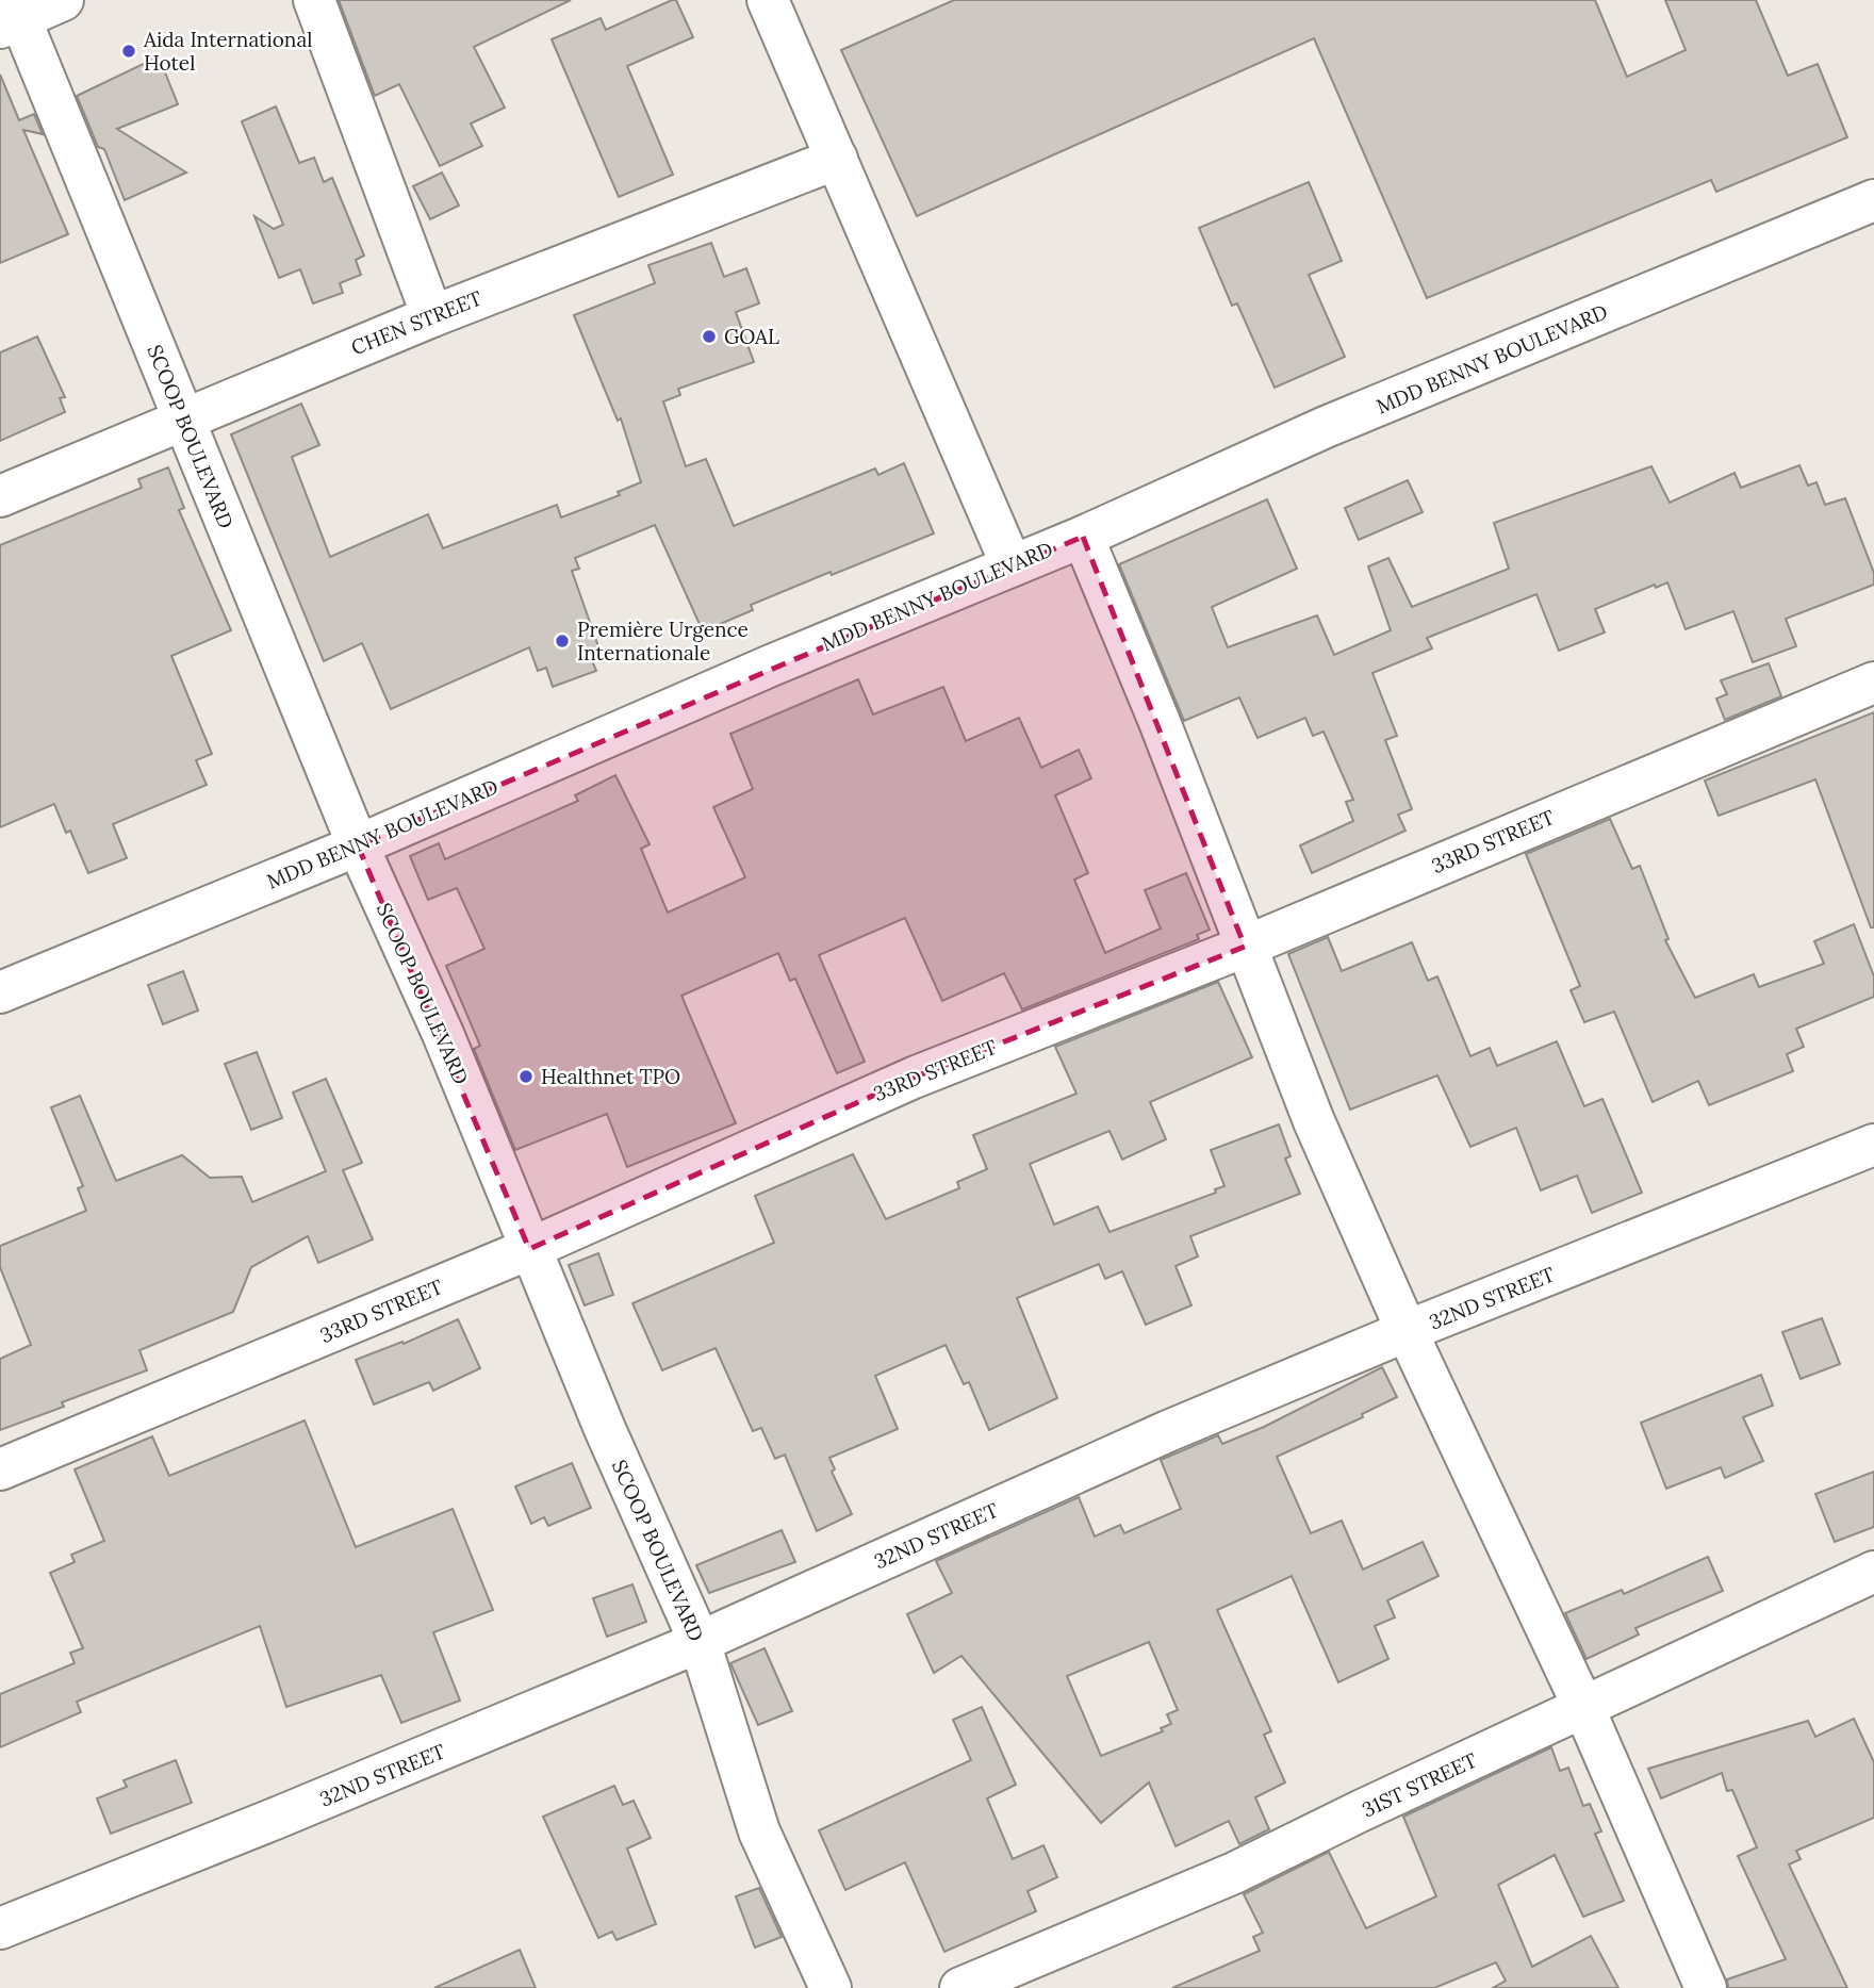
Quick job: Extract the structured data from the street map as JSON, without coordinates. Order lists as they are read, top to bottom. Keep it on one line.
{"streets":{"street":["CHEN STREET","MDD BENNY BOULEVARD","SCOOP BOULEVARD","33RD STREET","32ND STREET","31ST STREET"]},"crossings":[["CHEN STREET","SCOOP BOULEVARD"],["MDD BENNY BOULEVARD","SCOOP BOULEVARD"],["SCOOP BOULEVARD","33RD STREET"],["SCOOP BOULEVARD","32ND STREET"]],"places":["Aida International Hotel","GOAL","Première Urgence Internationale","Healthnet TPO"]}
